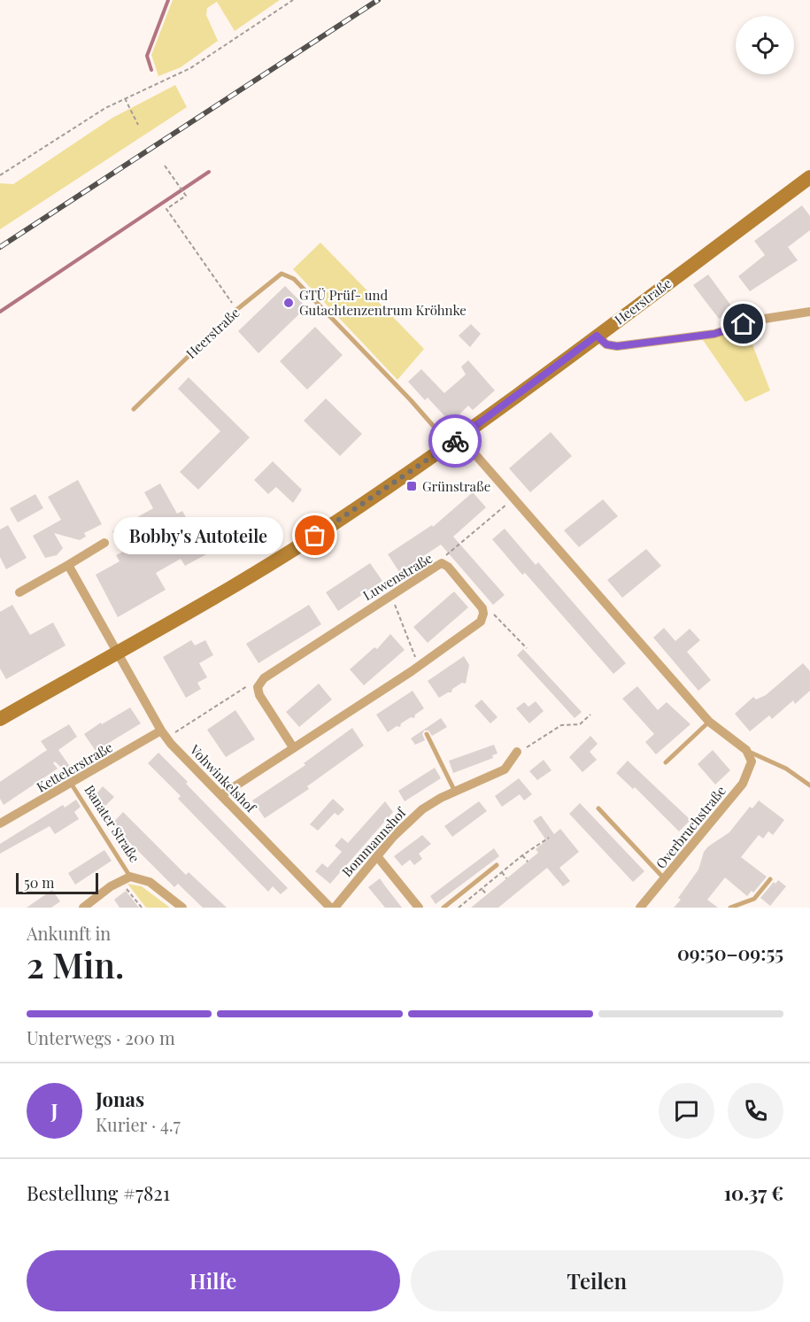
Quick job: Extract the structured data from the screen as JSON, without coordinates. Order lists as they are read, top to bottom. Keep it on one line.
{"streets":{"main road":["Heerstraße"],"street":["Luwenstraße","Kettelerstraße","Vohwinkelshof","Banater Straße","Overbruchstraße","Bommannshof"]},"crossings":[["Heerstraße","Vohwinkelshof"],["Kettelerstraße","Vohwinkelshof"],["Kettelerstraße","Banater Straße"]],"places":{"other":["GTÜ Prüf- und Gutachtenzentrum Kröhnke","Bobby's Autoteile"],"transit":["Grünstraße"]},"scale_bar":"50 m","page":{"bubble":"Bobby's Autoteile","scale":"50 m","heading":["2 Min.","Ankunft in","09:50–09:55"],"panel":["Jonas","Kurier · 4.7","Bestellung #7821","10.37 €"],"bar":"Unterwegs · 200 m","round":"J","buttons":["Hilfe","Teilen"]}}
